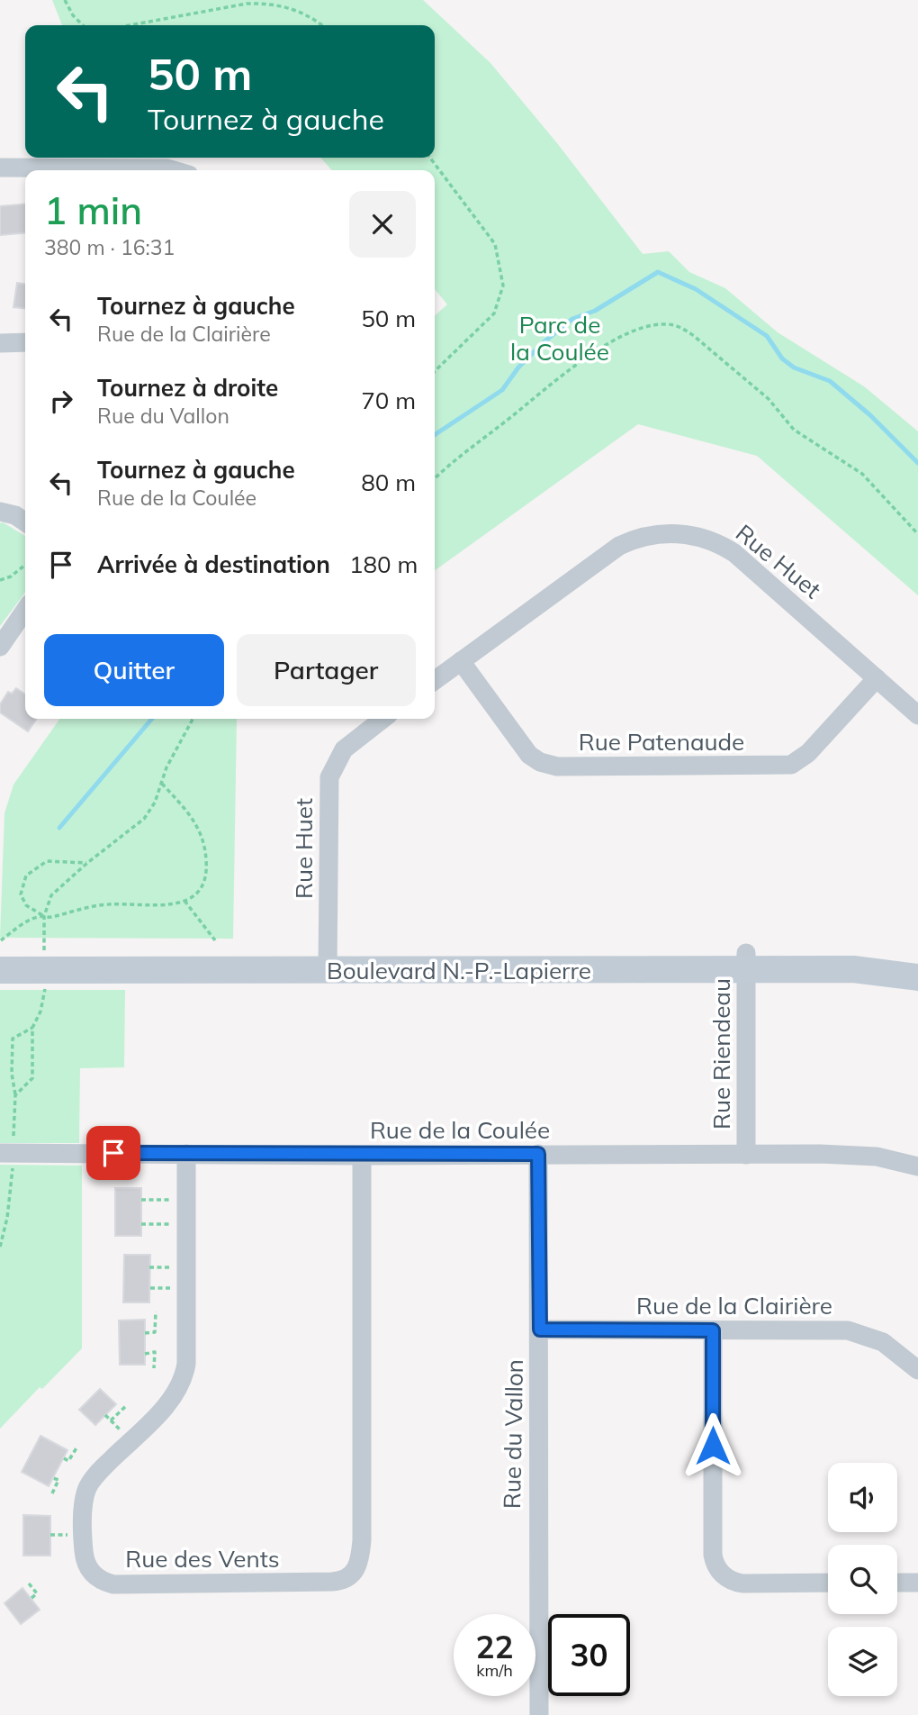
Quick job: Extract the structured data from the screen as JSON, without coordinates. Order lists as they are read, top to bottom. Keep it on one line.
{"streets":{"street":["Rue Huet","Rue Patenaude","Boulevard N.-P.-Lapierre","Rue Riendeau","Rue de la Coulée","Rue de la Clairière","Rue du Vallon","Rue des Vents"]},"crossings":[["Rue Huet","Rue Patenaude"],["Rue Huet","Boulevard N.-P.-Lapierre"],["Boulevard N.-P.-Lapierre","Rue Riendeau"],["Rue Riendeau","Rue de la Coulée"],["Rue de la Coulée","Rue du Vallon"],["Rue de la Coulée","Rue des Vents"],["Rue de la Clairière","Rue du Vallon"]],"parks":["Parc de la Coulée"],"page":{"turn":["50 m","Tournez à gauche"],"heading":["1 min","380 m · 16:31"],"list":[{"name":"Tournez à gauche","note":"Rue de la Clairière","value":"50 m"},{"name":"Tournez à droite","note":"Rue du Vallon","value":"70 m"},{"name":"Tournez à gauche","note":"Rue de la Coulée","value":"80 m"},{"name":"Arrivée à destination","value":"180 m"}],"buttons":["Quitter","Partager"],"speed":"22 km/h","limit":"30"}}
